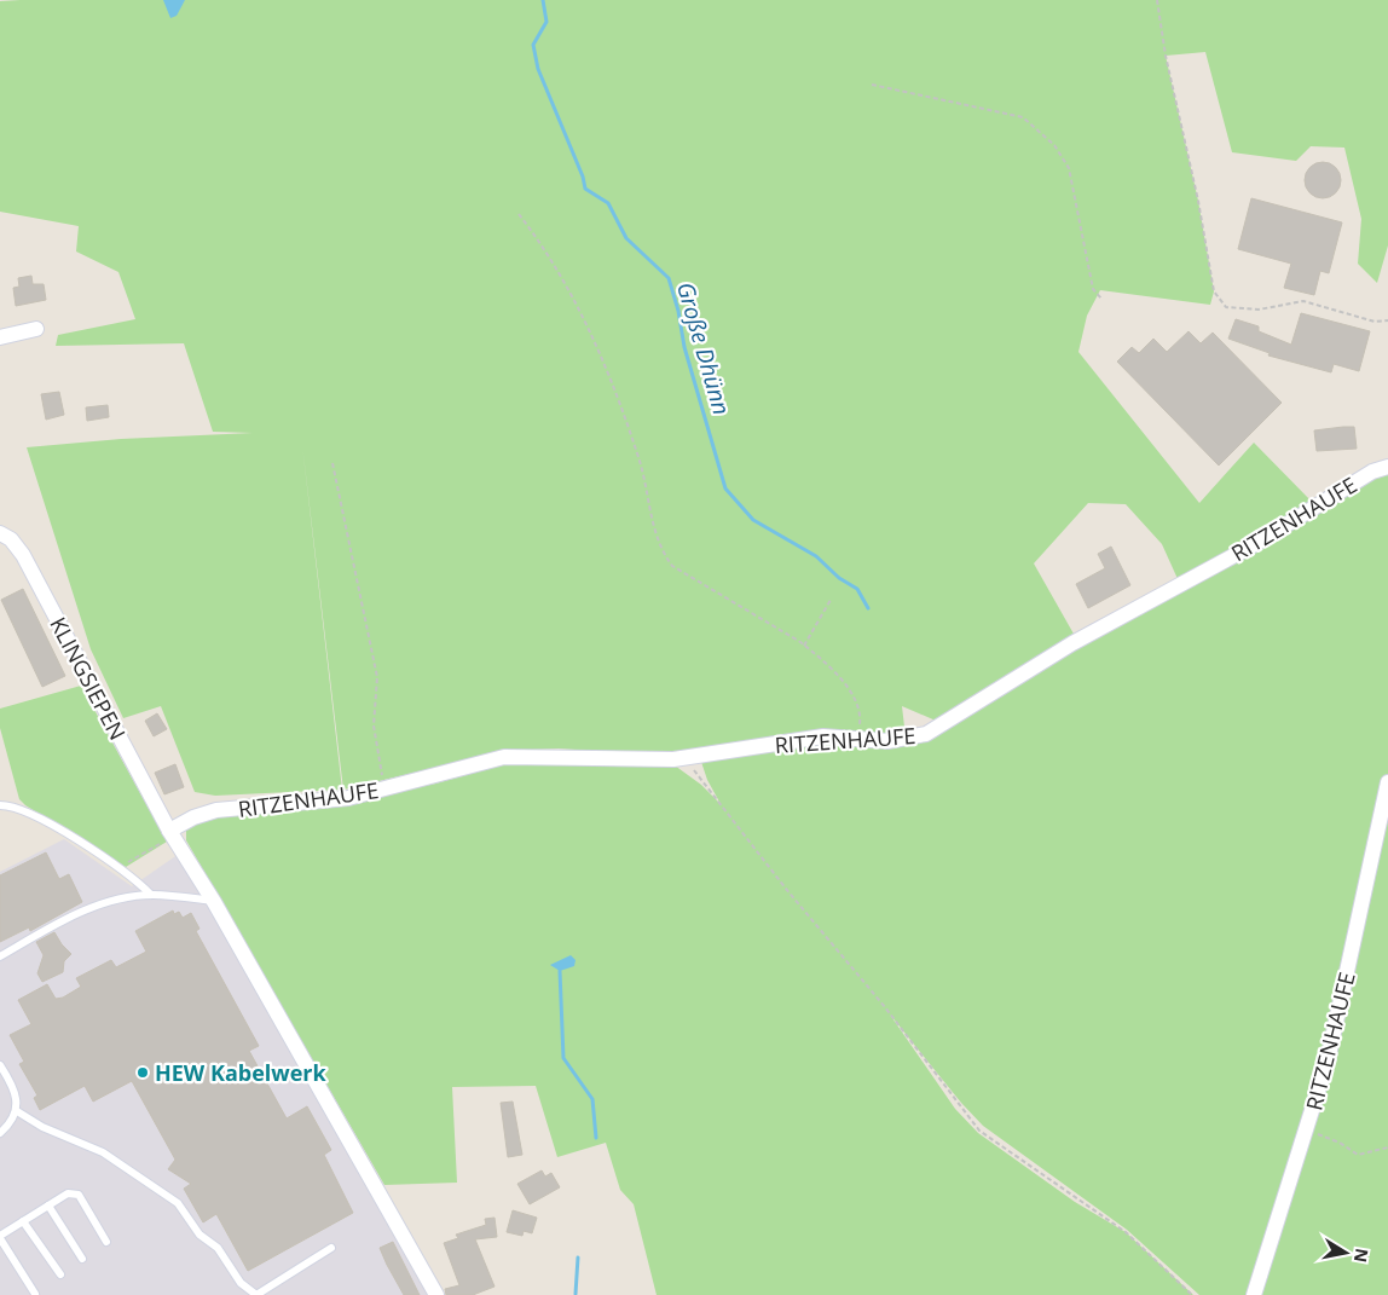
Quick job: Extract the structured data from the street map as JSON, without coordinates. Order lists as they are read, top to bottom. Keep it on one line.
{"streets":{"street":["RITZENHAUFE","KLINGSIEPEN"]},"crossings":[["RITZENHAUFE","KLINGSIEPEN"]],"water":["Große Dhünn"],"places":["HEW Kabelwerk"],"north":"right"}
